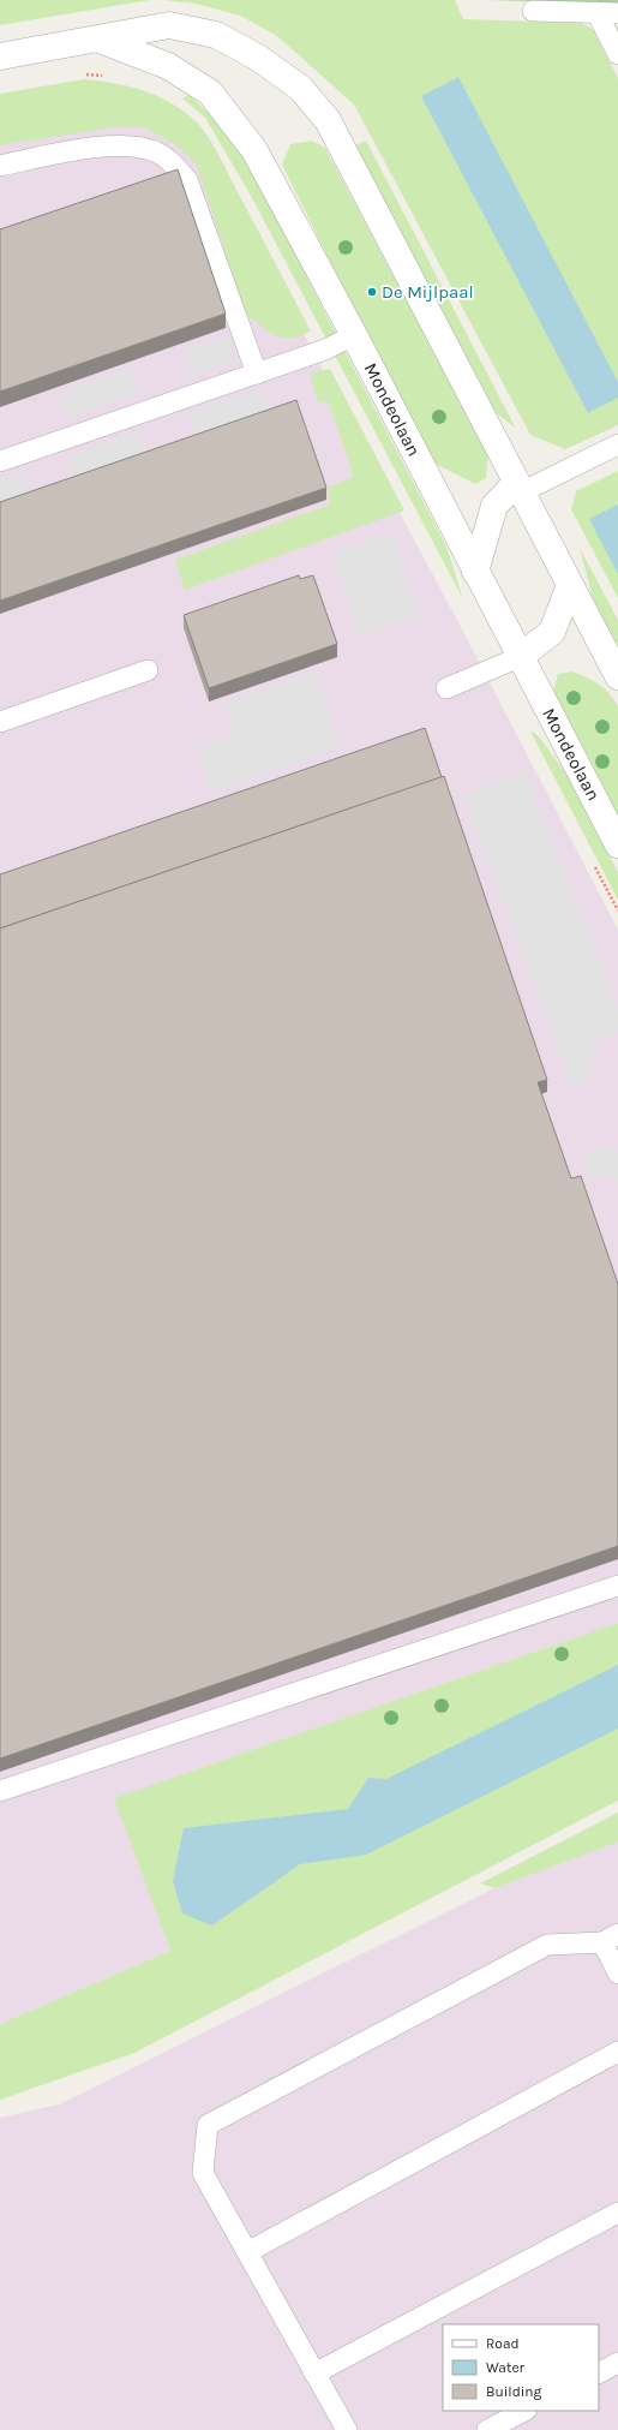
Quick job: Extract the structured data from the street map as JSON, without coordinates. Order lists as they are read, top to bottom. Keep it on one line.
{"streets":{"street":["Mondeolaan"]},"places":["De Mijlpaal"],"legend":["Road","Water","Building"]}
